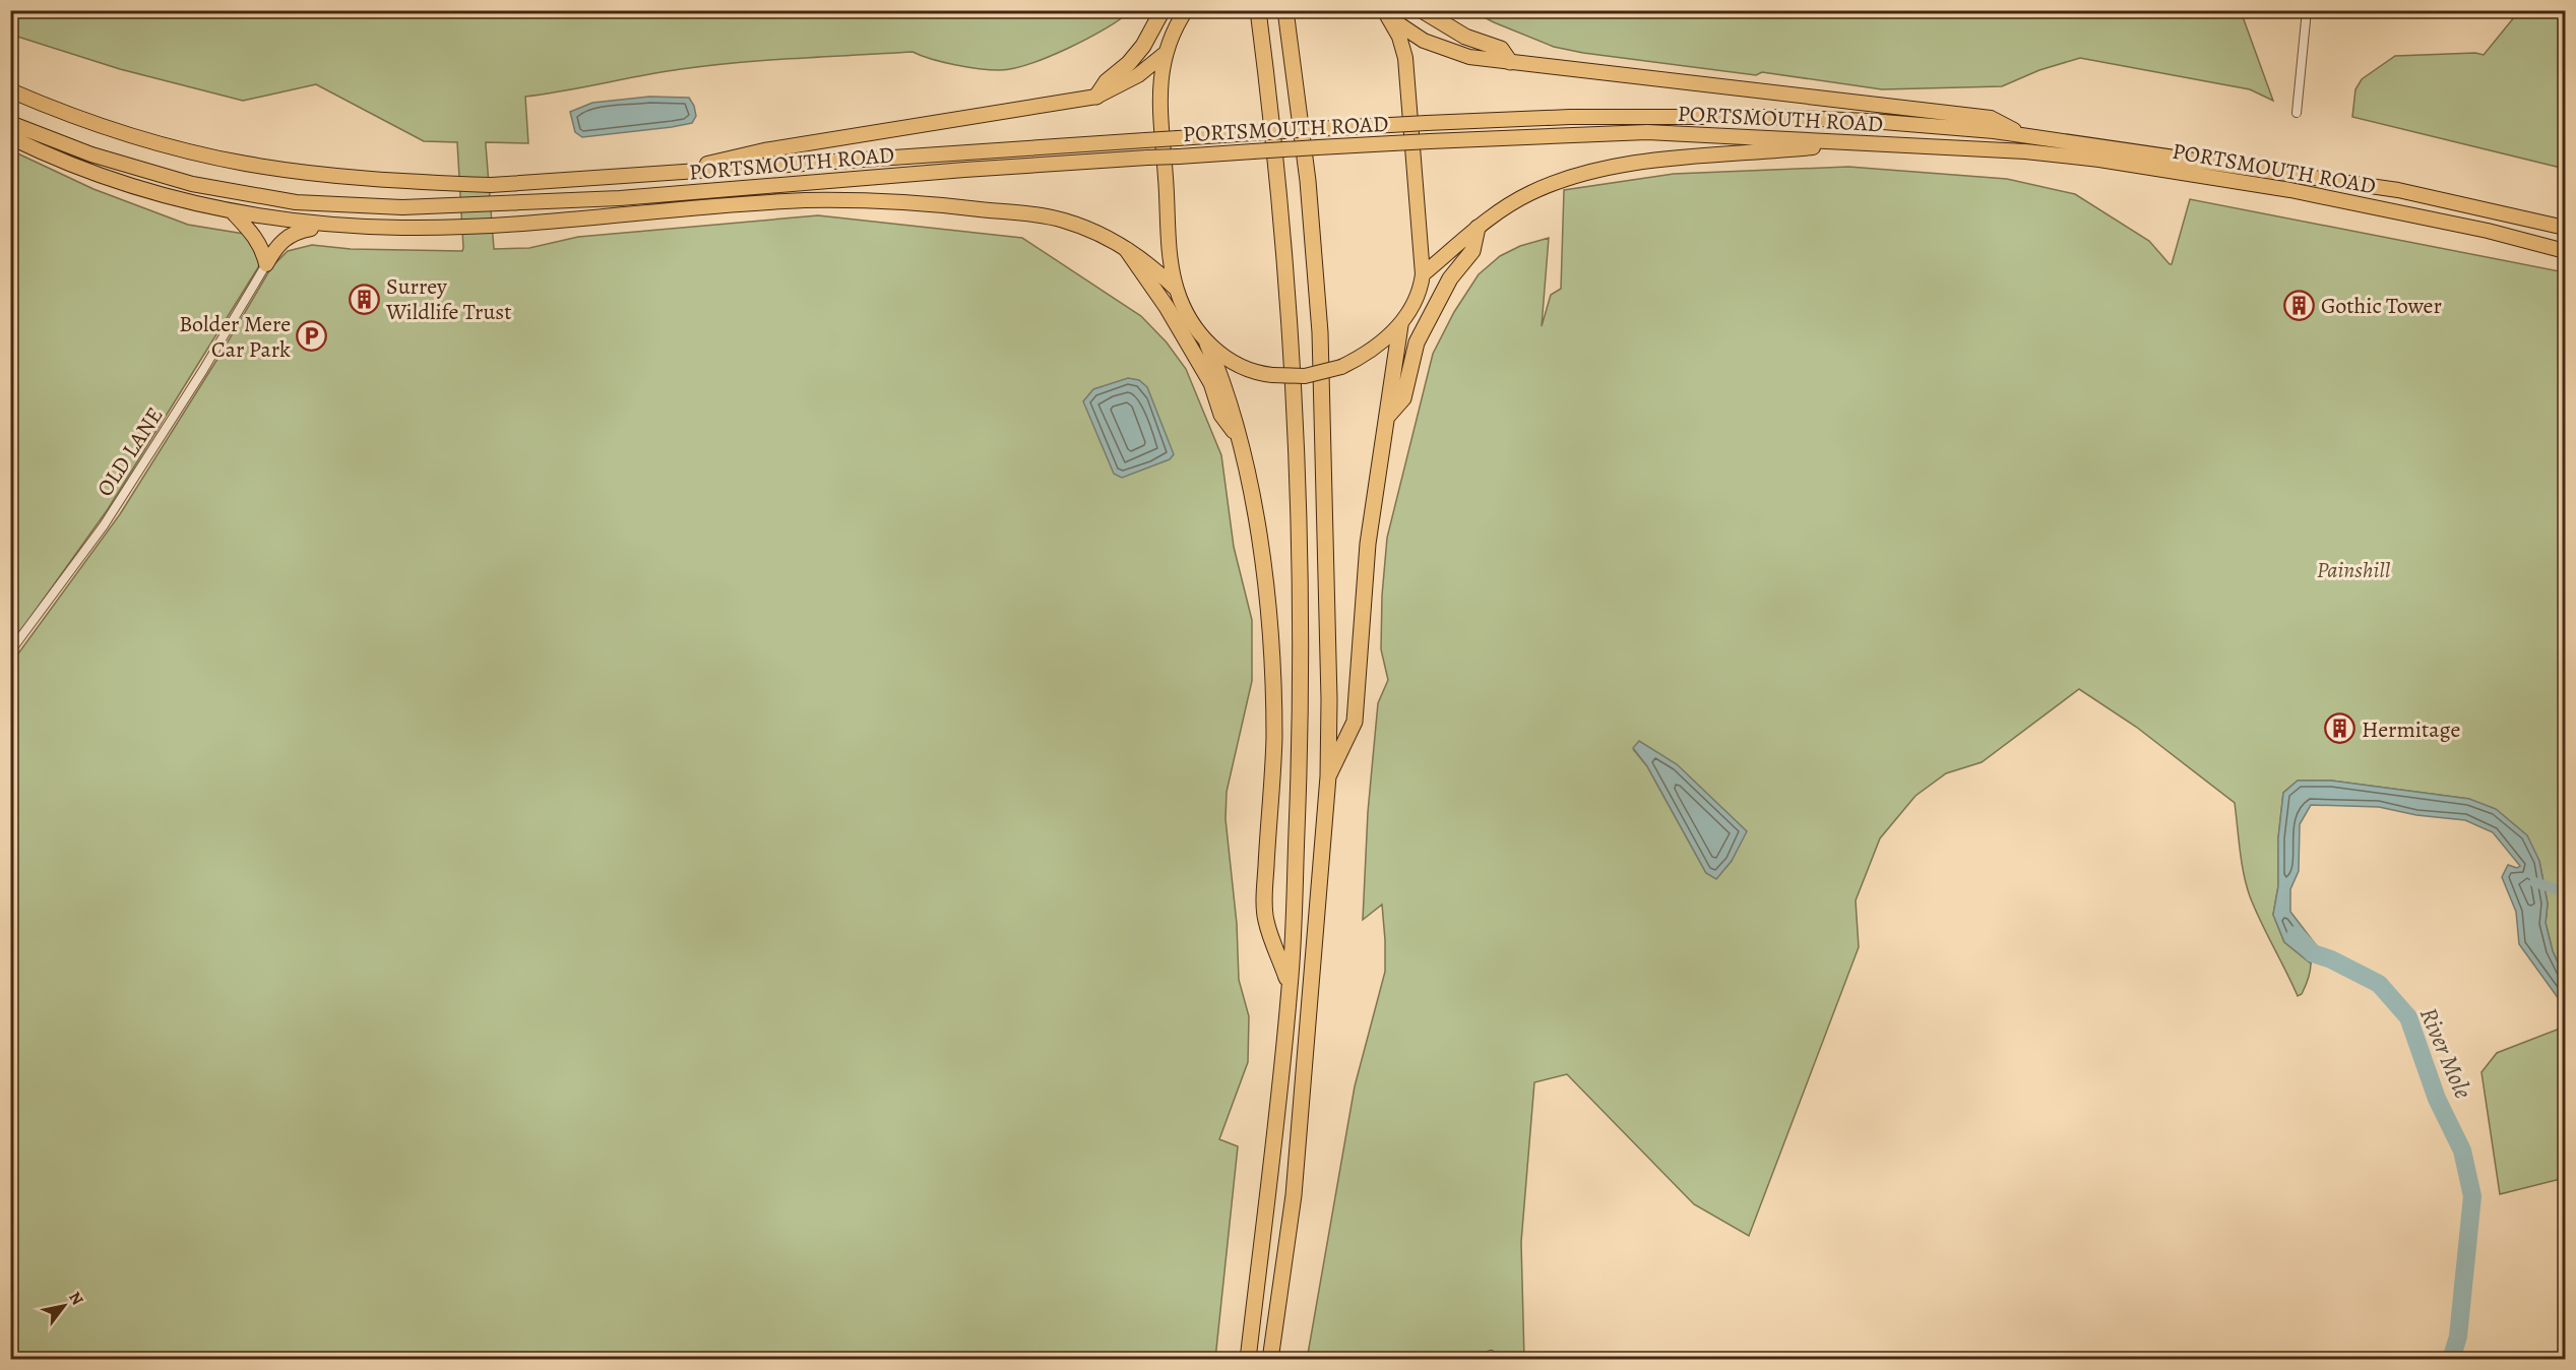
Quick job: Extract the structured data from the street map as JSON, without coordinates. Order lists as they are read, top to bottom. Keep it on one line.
{"streets":{"highway":["PORTSMOUTH ROAD"],"street":["OLD LANE"]},"water":["River Mole"],"parks":["Painshill"],"places":{"building":["Surrey Wildlife Trust","Gothic Tower","Hermitage"],"parking":["Bolder Mere Car Park"]},"north":"top right"}
